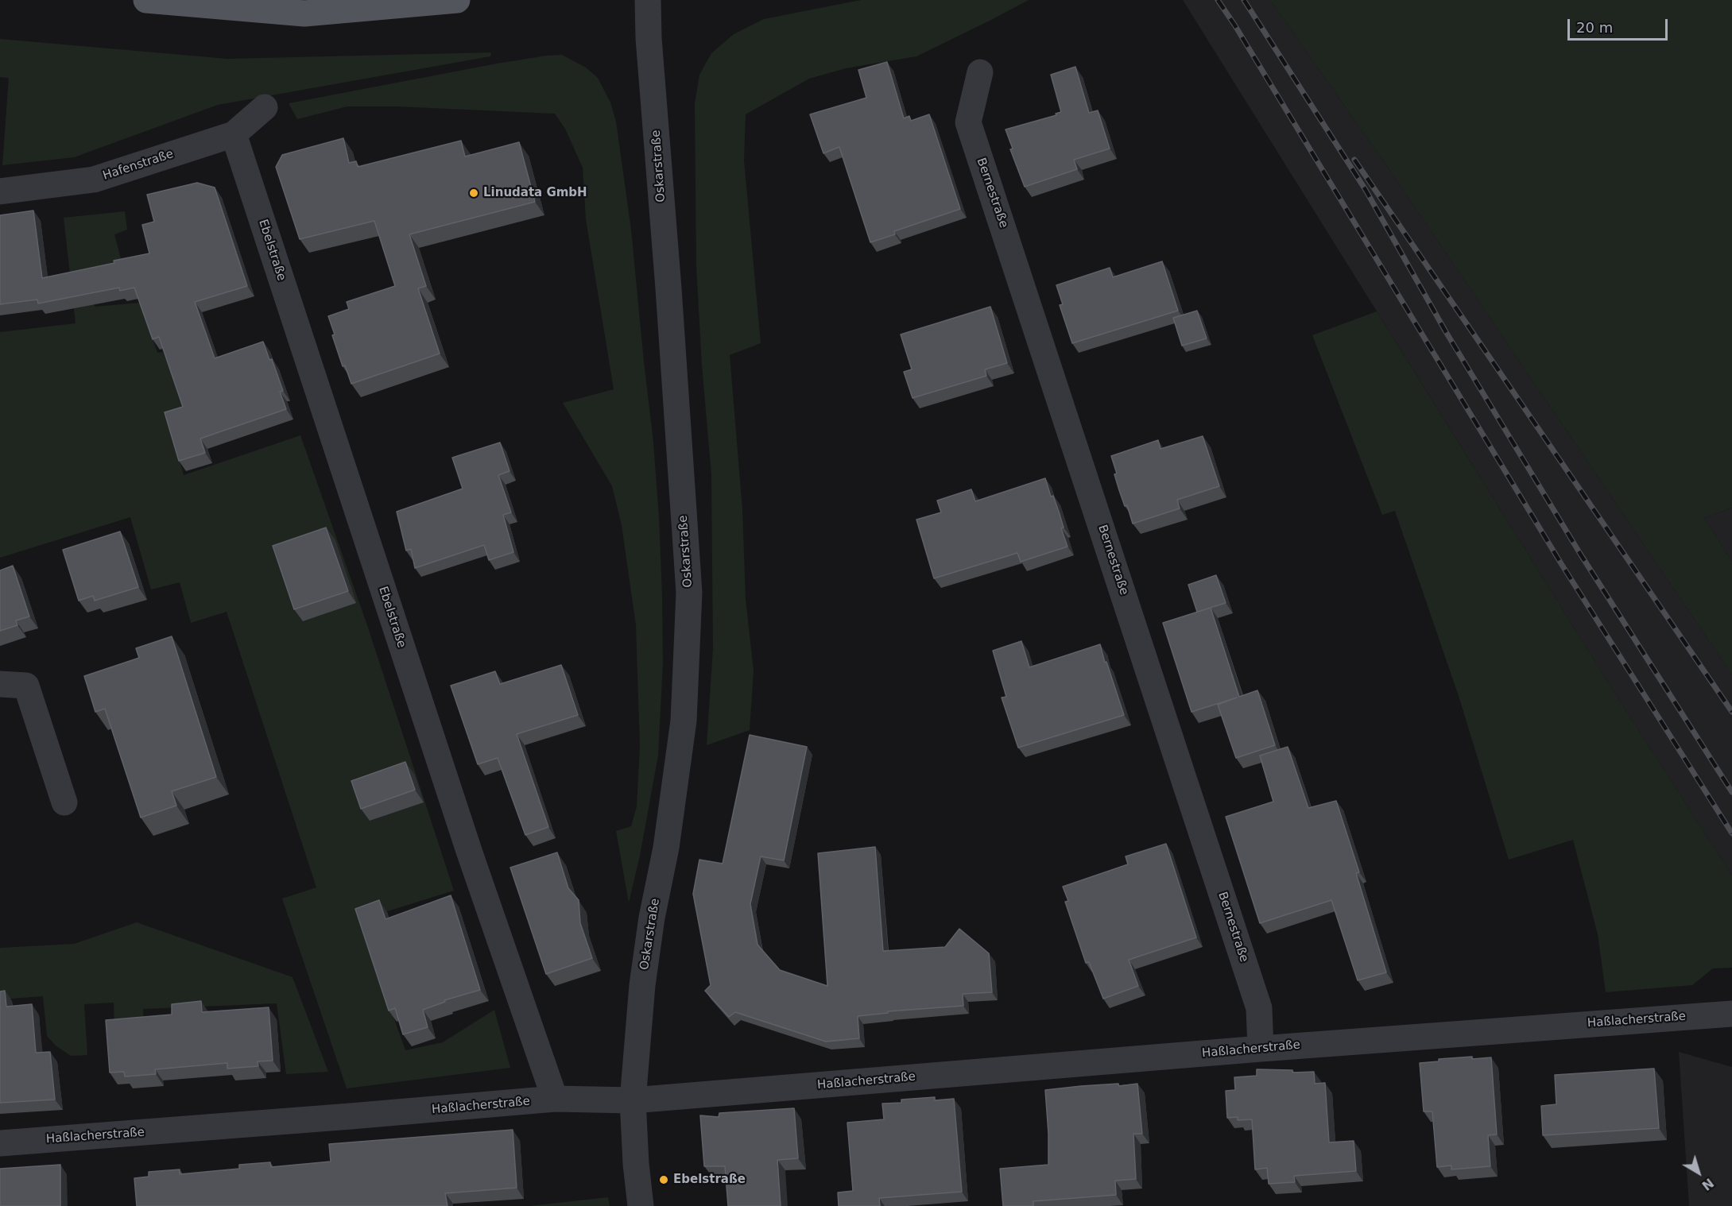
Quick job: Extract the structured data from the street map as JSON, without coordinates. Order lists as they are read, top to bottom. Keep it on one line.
{"streets":{"street":["Hafenstraße","Oskarstraße","Bernestraße","Ebelstraße","Haßlacherstraße"]},"crossings":[["Hafenstraße","Ebelstraße"],["Oskarstraße","Haßlacherstraße"],["Bernestraße","Haßlacherstraße"],["Ebelstraße","Haßlacherstraße"]],"places":["Linudata GmbH","Ebelstraße"],"scale_bar":"20 m","north":"bottom right"}
